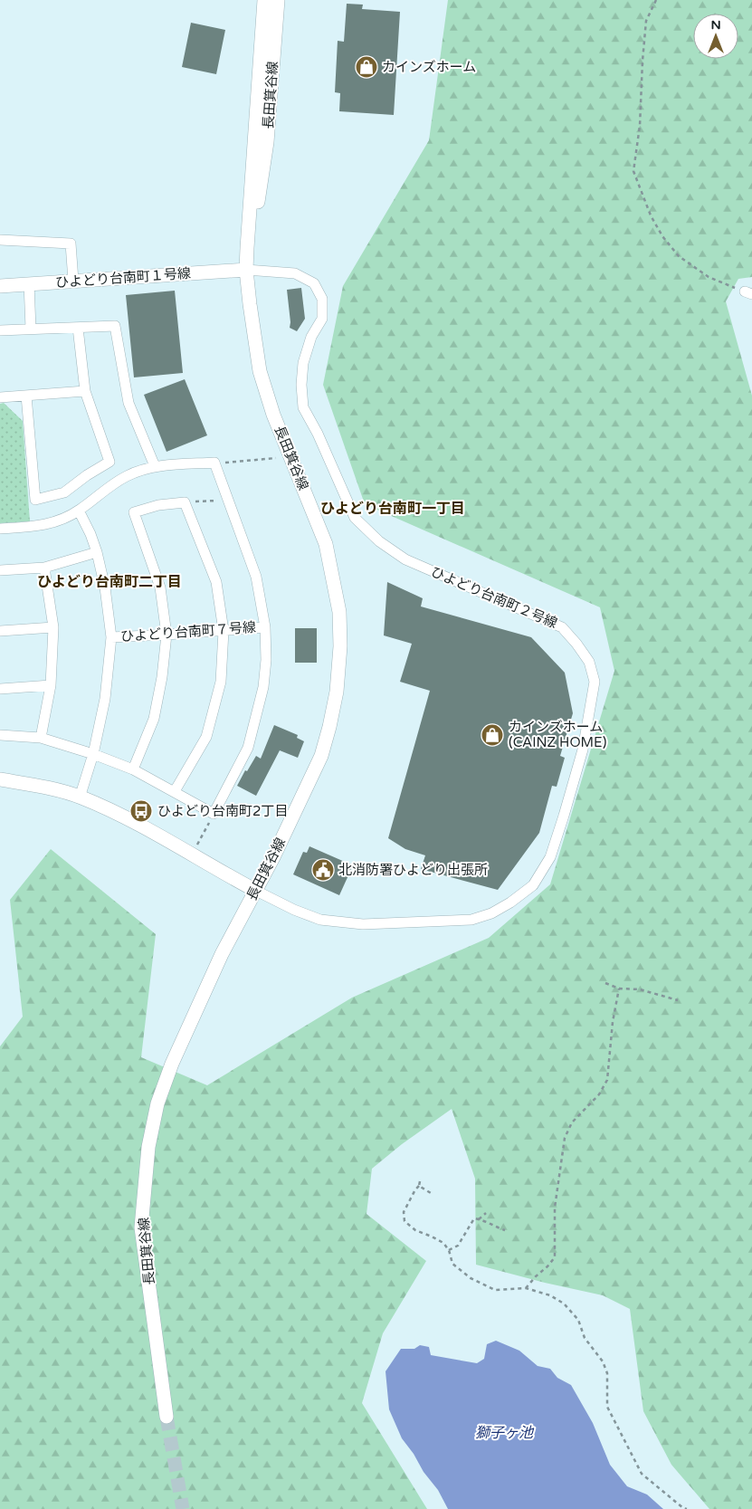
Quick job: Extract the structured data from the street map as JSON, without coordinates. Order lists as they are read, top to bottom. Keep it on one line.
{"streets":{"street":["長田箕谷線","ひよどり台南町１号線","ひよどり台南町２号線","ひよどり台南町７号線"]},"crossings":[["長田箕谷線","ひよどり台南町１号線"],["長田箕谷線","ひよどり台南町２号線"],["ひよどり台南町１号線","ひよどり台南町２号線"]],"districts":["ひよどり台南町一丁目","ひよどり台南町二丁目"],"water":["獅子ヶ池"],"places":{"shop":["カインズホーム","カインズホーム (CAINZ HOME)"],"bus stop":["ひよどり台南町2丁目"],"public building":["北消防署ひよどり出張所"]},"north":"top"}
